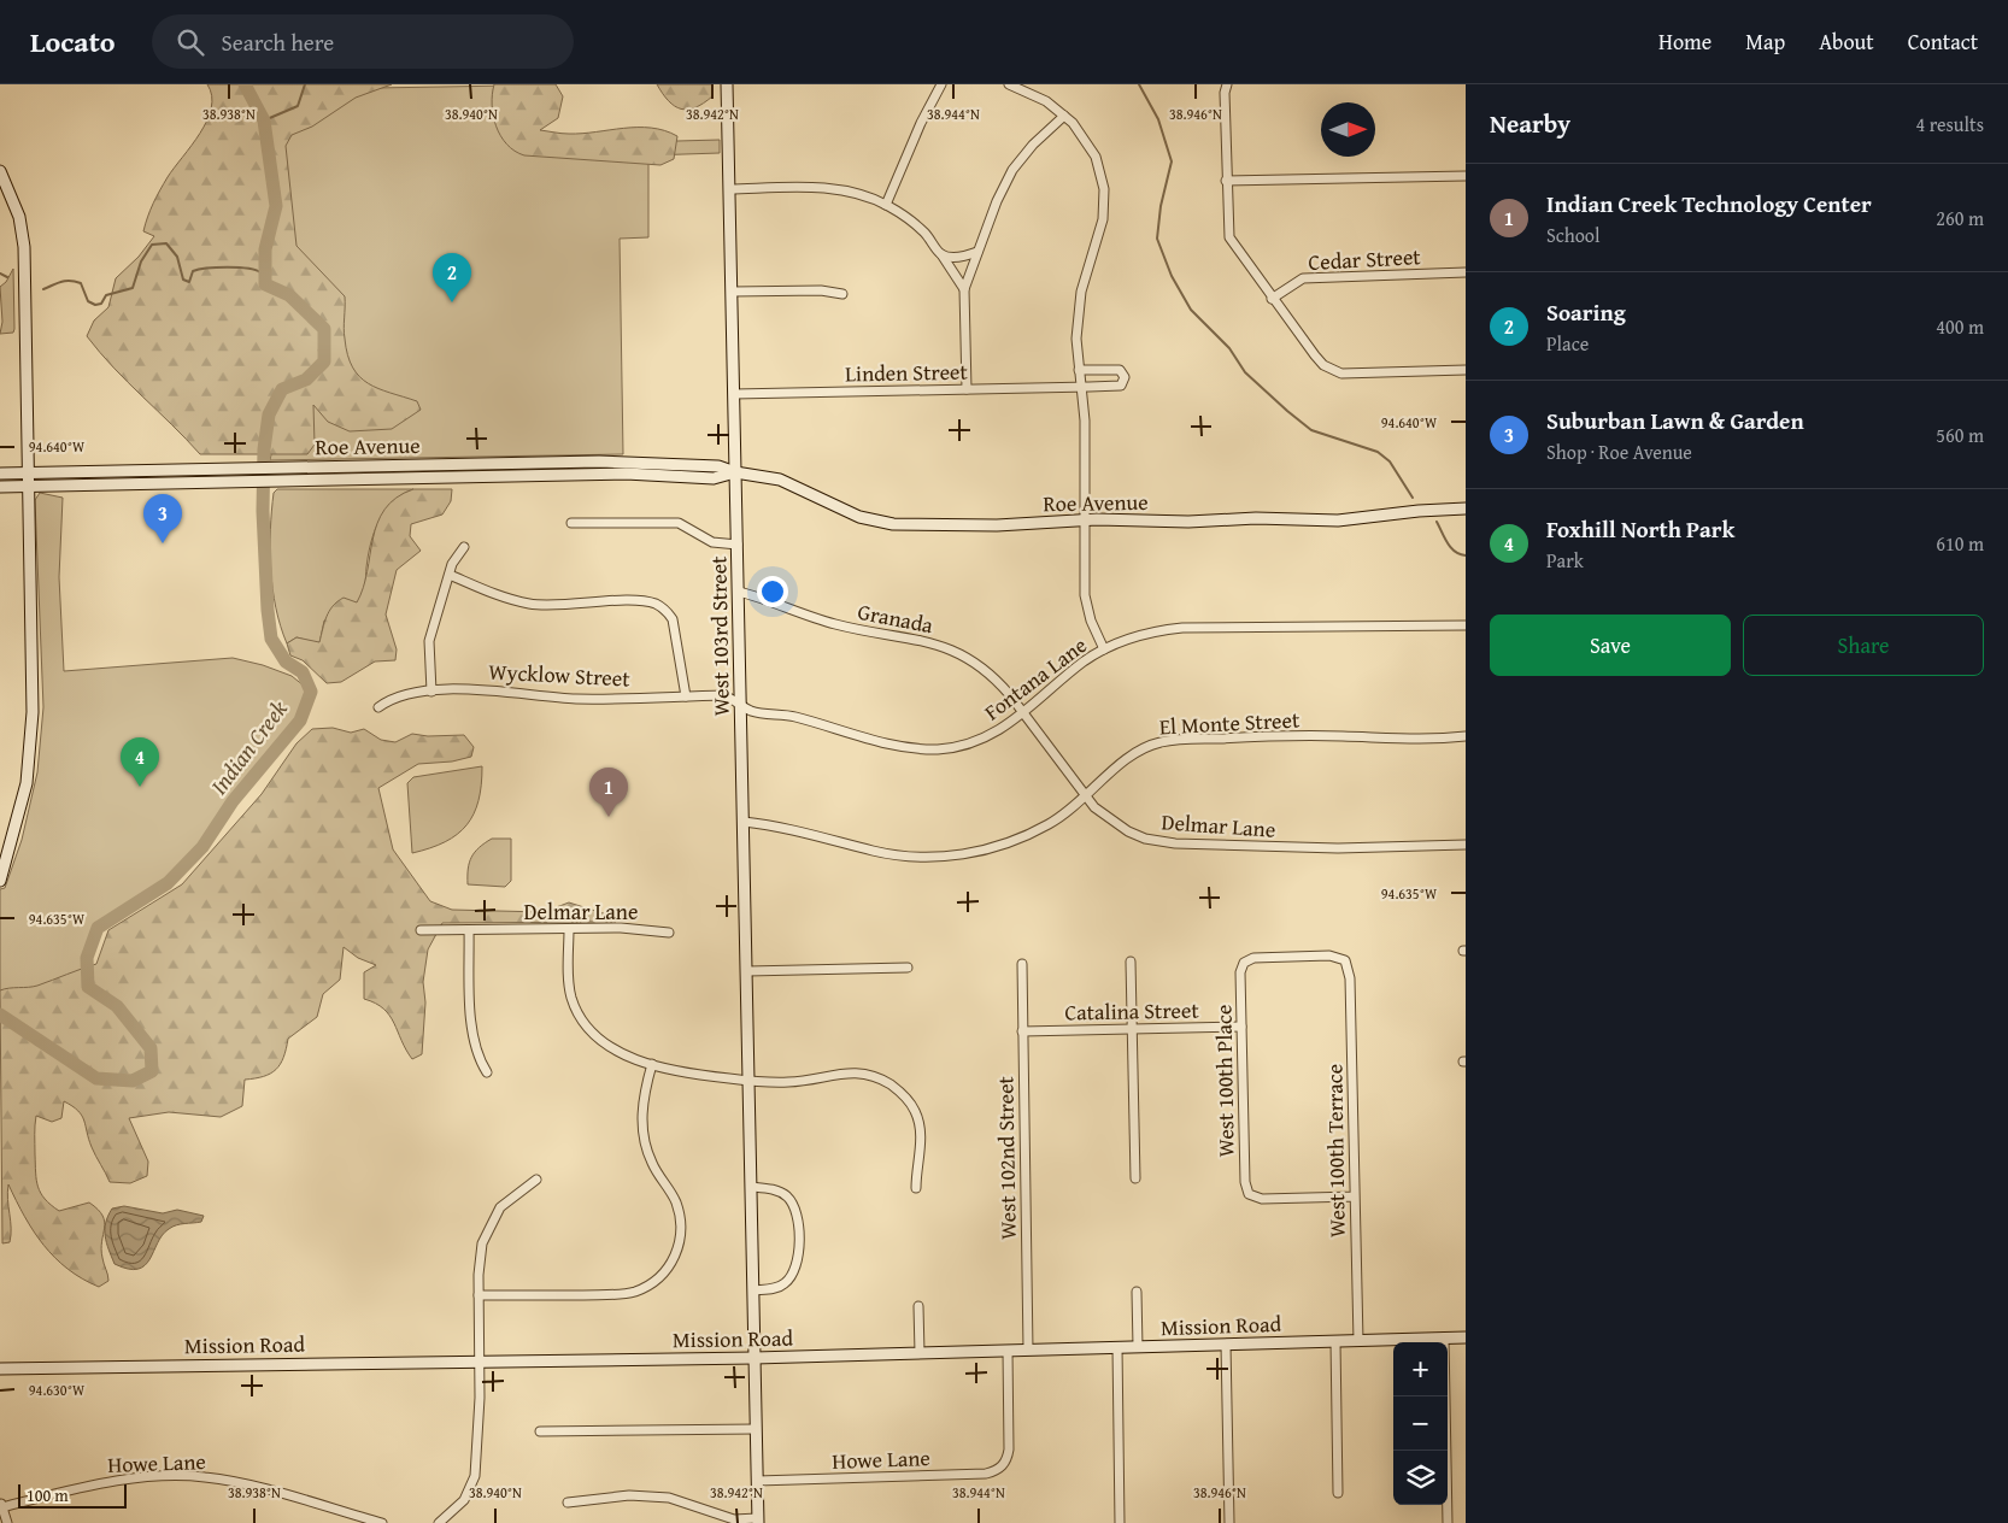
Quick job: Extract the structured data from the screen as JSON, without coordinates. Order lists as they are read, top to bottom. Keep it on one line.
{"streets":{"main road":["Roe Avenue","West 103rd Street","Mission Road"],"street":["Cedar Street","Linden Street","Granada","Wycklow Street","Fontana Lane","El Monte Street","Delmar Lane","Catalina Street","West 100th Place","West 100th Terrace","West 102nd Street","Howe Lane"]},"crossings":[["Linden Street","West 103rd Street"],["Roe Avenue","West 103rd Street"],["Granada","West 103rd Street"],["Granada","Fontana Lane"],["Granada","Delmar Lane"],["West 103rd Street","Wycklow Street"],["West 103rd Street","Fontana Lane"],["West 103rd Street","El Monte Street"],["West 103rd Street","Mission Road"],["West 103rd Street","Howe Lane"],["Wycklow Street","Fontana Lane"],["Fontana Lane","Delmar Lane"],["El Monte Street","Delmar Lane"],["Catalina Street","West 100th Place"],["Catalina Street","West 102nd Street"],["West 100th Place","West 100th Terrace"],["West 100th Terrace","Mission Road"],["West 102nd Street","Mission Road"],["Mission Road","Howe Lane"]],"water":["Indian Creek"],"scale_bar":"100 m","north":"right","page":{"header":"Locato","search":"Search here","nav":["Home","Map","About","Contact"],"heading":["Nearby","4 results"],"list":[{"mark":"1","name":"Indian Creek Technology Center","note":"School","value":"260 m"},{"mark":"2","name":"Soaring","note":"Place","value":"400 m"},{"mark":"3","name":"Suburban Lawn & Garden","note":"Shop · Roe Avenue","value":"560 m"},{"mark":"4","name":"Foxhill North Park","note":"Park","value":"610 m"}],"pins":["2","3","4","1"],"buttons":["Save","Share"],"map_buttons":["+","−"],"scale":"100 m"},"coordinates":["38.938°N","38.940°N","38.942°N","38.944°N","38.946°N","94.640°W","94.635°W","94.630°W"]}
